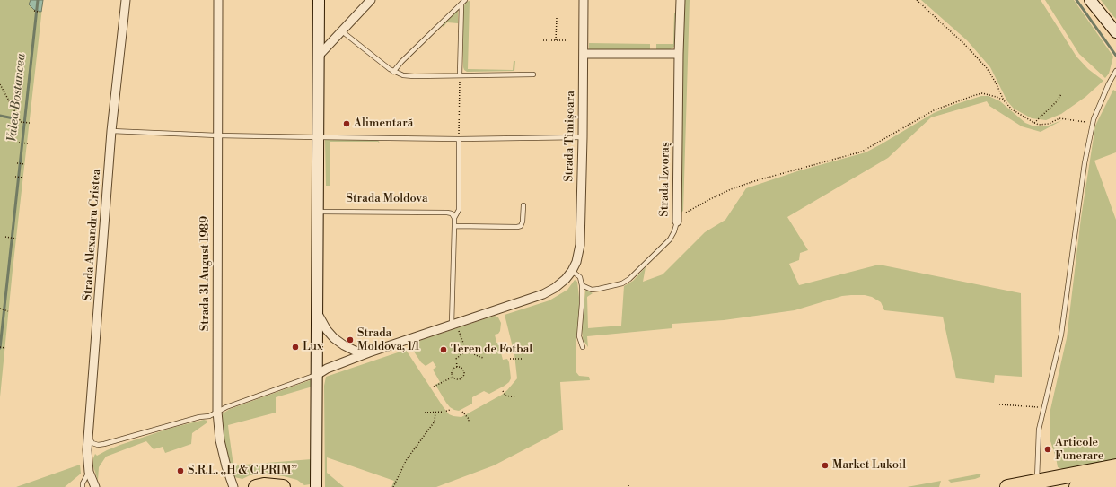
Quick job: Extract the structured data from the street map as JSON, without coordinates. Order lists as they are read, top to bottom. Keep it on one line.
{"streets":{"street":["Strada Timișoara","Strada Izvoraș","Strada Alexandru Cristea","Strada 31 August 1989"],"lane":["Strada Moldova"]},"water":["Valea Bostancea"],"places":["Alimentară","Strada Moldova, 1/1","Lux","Teren de Fotbal","Articole Funerare","Market Lukoil","S.R.L. „H & C PRIM”"]}
